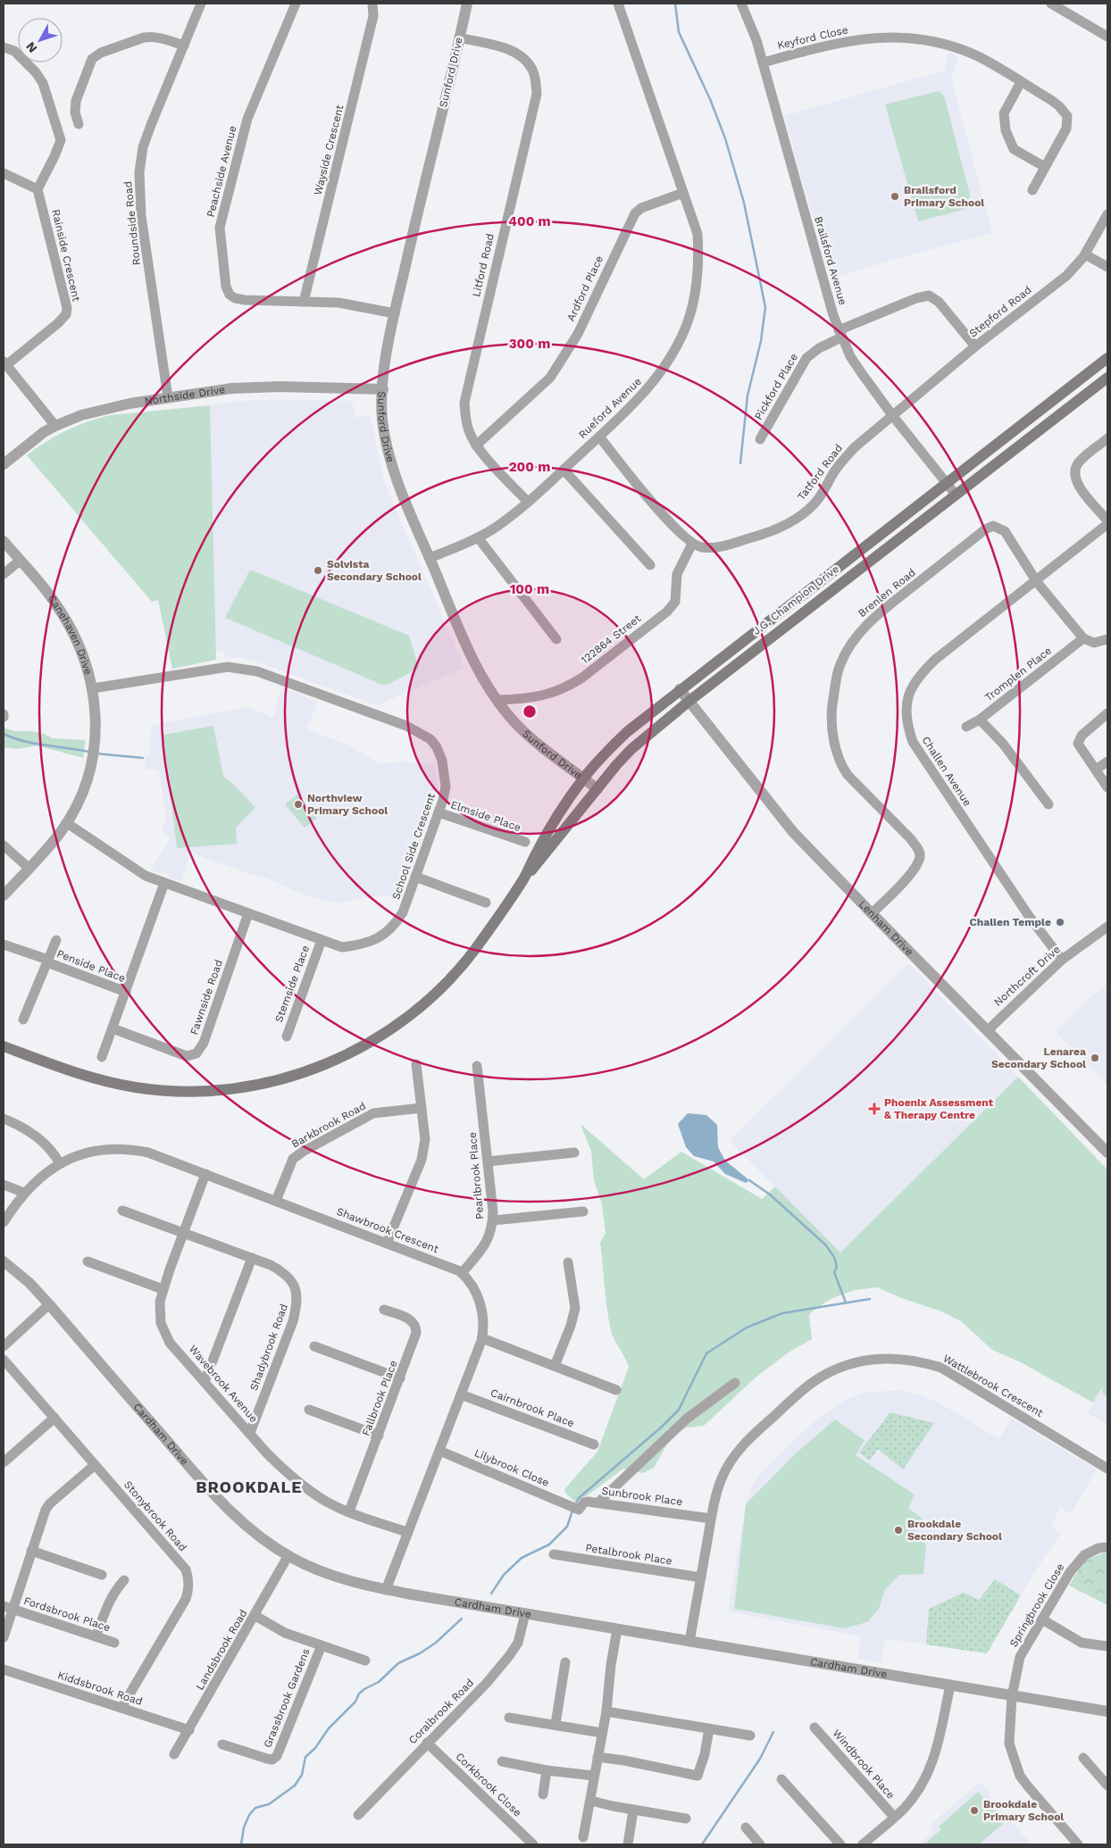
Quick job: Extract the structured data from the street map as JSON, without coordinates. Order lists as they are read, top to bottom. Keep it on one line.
{"streets":{"main road":["J.G. Champion Drive"],"street":["Keyford Close","Sunford Drive","Wayside Crescent","Peachside Avenue","Roundside Road","Rainside Crescent","Brailsford Avenue","Litford Road","Ardford Place","Stepford Road","Pickford Place","Northside Drive","Rueford Avenue","Tatford Road","Brenlen Road","Canehaven Drive","122864 Street","Tromplen Place","Challen Avenue","Elmside Place","School Side Crescent","Lenham Drive","Penside Place","Northcroft Drive","Stemside Place","Fawnside Road","Barkbrook Road","Pearlbrook Place","Shawbrook Crescent","Shadybrook Road","Wavebrook Avenue","Wattlebrook Crescent","Fallbrook Place","Cairnbrook Place","Cardham Drive","Lilybrook Close","Sunbrook Place","Stonybrook Road","Petalbrook Place","Springbrook Close","Fordsbrook Place","Landsbrook Road","Kiddsbrook Road","Grassbrook Gardens","Coralbrook Road","Windbrook Place","Corkbrook Close"]},"crossings":[["Keyford Close","Brailsford Avenue"],["Sunford Drive","Peachside Avenue"],["Sunford Drive","Litford Road"],["Sunford Drive","Northside Drive"],["Sunford Drive","Rueford Avenue"],["Sunford Drive","J.G. Champion Drive"],["Sunford Drive","122864 Street"],["Wayside Crescent","Peachside Avenue"],["Roundside Road","Northside Drive"],["Brailsford Avenue","Stepford Road"],["Brailsford Avenue","Pickford Place"],["Brailsford Avenue","Tatford Road"],["Brailsford Avenue","J.G. Champion Drive"],["Litford Road","Ardford Place"],["Litford Road","Rueford Avenue"],["Ardford Place","Rueford Avenue"],["Stepford Road","Pickford Place"],["Stepford Road","Tatford Road"],["Tatford Road","122864 Street"],["Brenlen Road","Challen Avenue"],["Brenlen Road","Lenham Drive"],["J.G. Champion Drive","Lenham Drive"],["Canehaven Drive","School Side Crescent"],["Challen Avenue","Northcroft Drive"],["Elmside Place","School Side Crescent"],["School Side Crescent","Stemside Place"],["School Side Crescent","Fawnside Road"],["Lenham Drive","Northcroft Drive"],["Barkbrook Road","Shawbrook Crescent"],["Pearlbrook Place","Shawbrook Crescent"],["Shawbrook Crescent","Wavebrook Avenue"],["Shadybrook Road","Wavebrook Avenue"],["Wavebrook Avenue","Fallbrook Place"],["Wattlebrook Crescent","Cardham Drive"],["Wattlebrook Crescent","Sunbrook Place"],["Wattlebrook Crescent","Petalbrook Place"],["Cardham Drive","Springbrook Close"],["Cardham Drive","Landsbrook Road"],["Cardham Drive","Coralbrook Road"],["Lilybrook Close","Sunbrook Place"],["Stonybrook Road","Kiddsbrook Road"],["Landsbrook Road","Kiddsbrook Road"],["Landsbrook Road","Grassbrook Gardens"],["Coralbrook Road","Corkbrook Close"]],"districts":["BROOKDALE"],"places":{"other":["Brailsford Primary School","Solvista Secondary School","Northview Primary School","Challen Temple","Lenarea Secondary School","Brookdale Secondary School","Brookdale Primary School"],"health":["Phoenix Assessment & Therapy Centre"]},"north":"bottom left","rings":["400 m","300 m","200 m","100 m"]}
